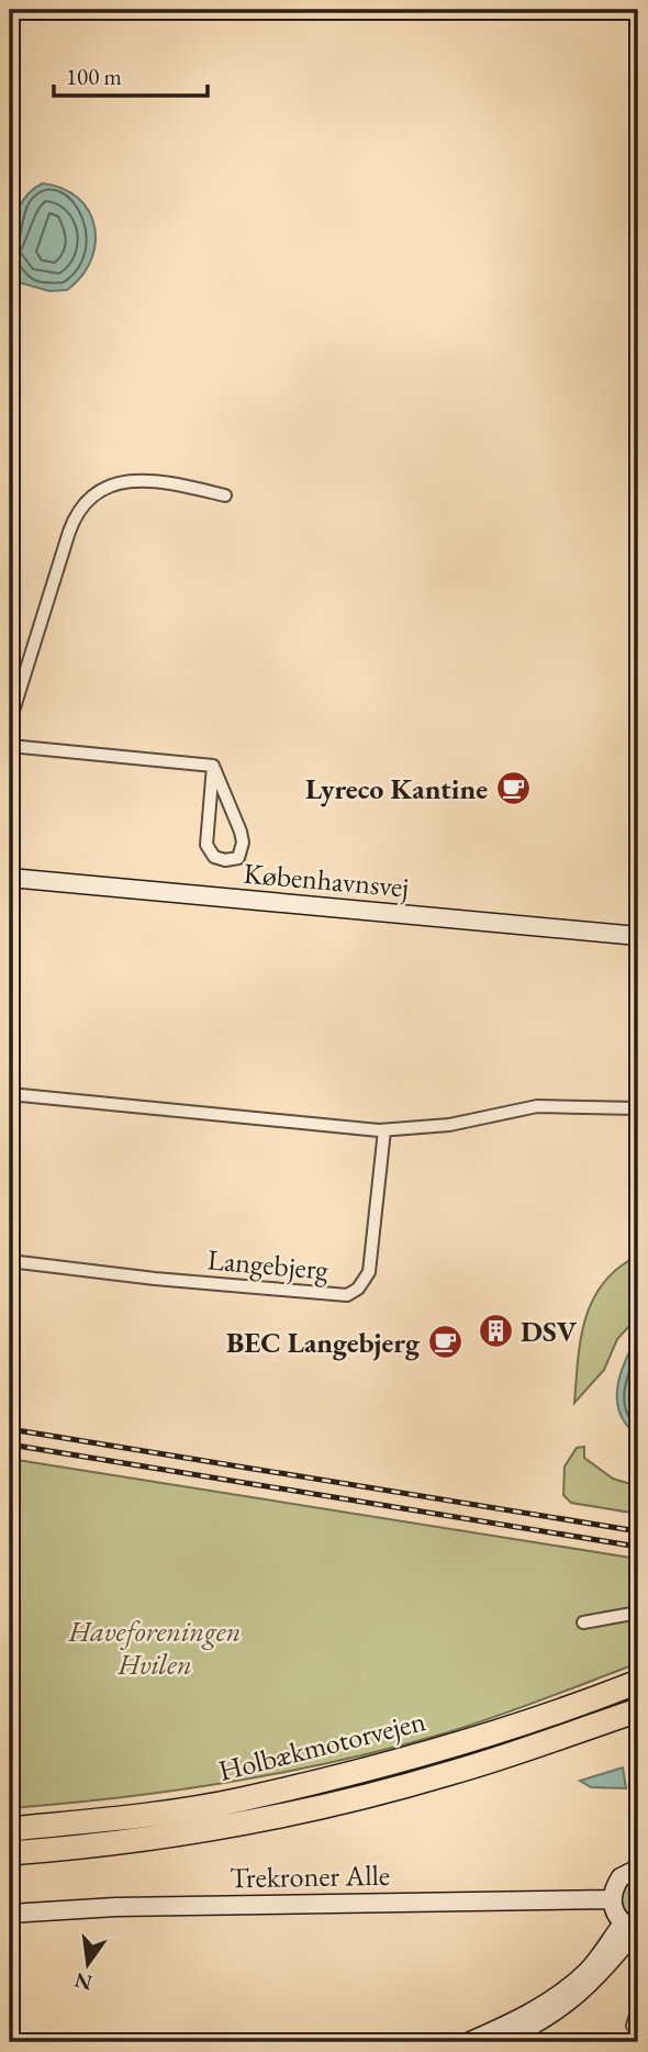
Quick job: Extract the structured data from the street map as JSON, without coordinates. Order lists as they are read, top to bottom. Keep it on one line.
{"streets":{"highway":["Holbækmotorvejen"],"street":["Københavnsvej","Langebjerg","Trekroner Alle"]},"parks":["Haveforeningen Hvilen"],"places":{"cafe":["Lyreco Kantine","BEC Langebjerg"],"building":["DSV"]},"scale_bar":"100 m","north":"bottom"}
